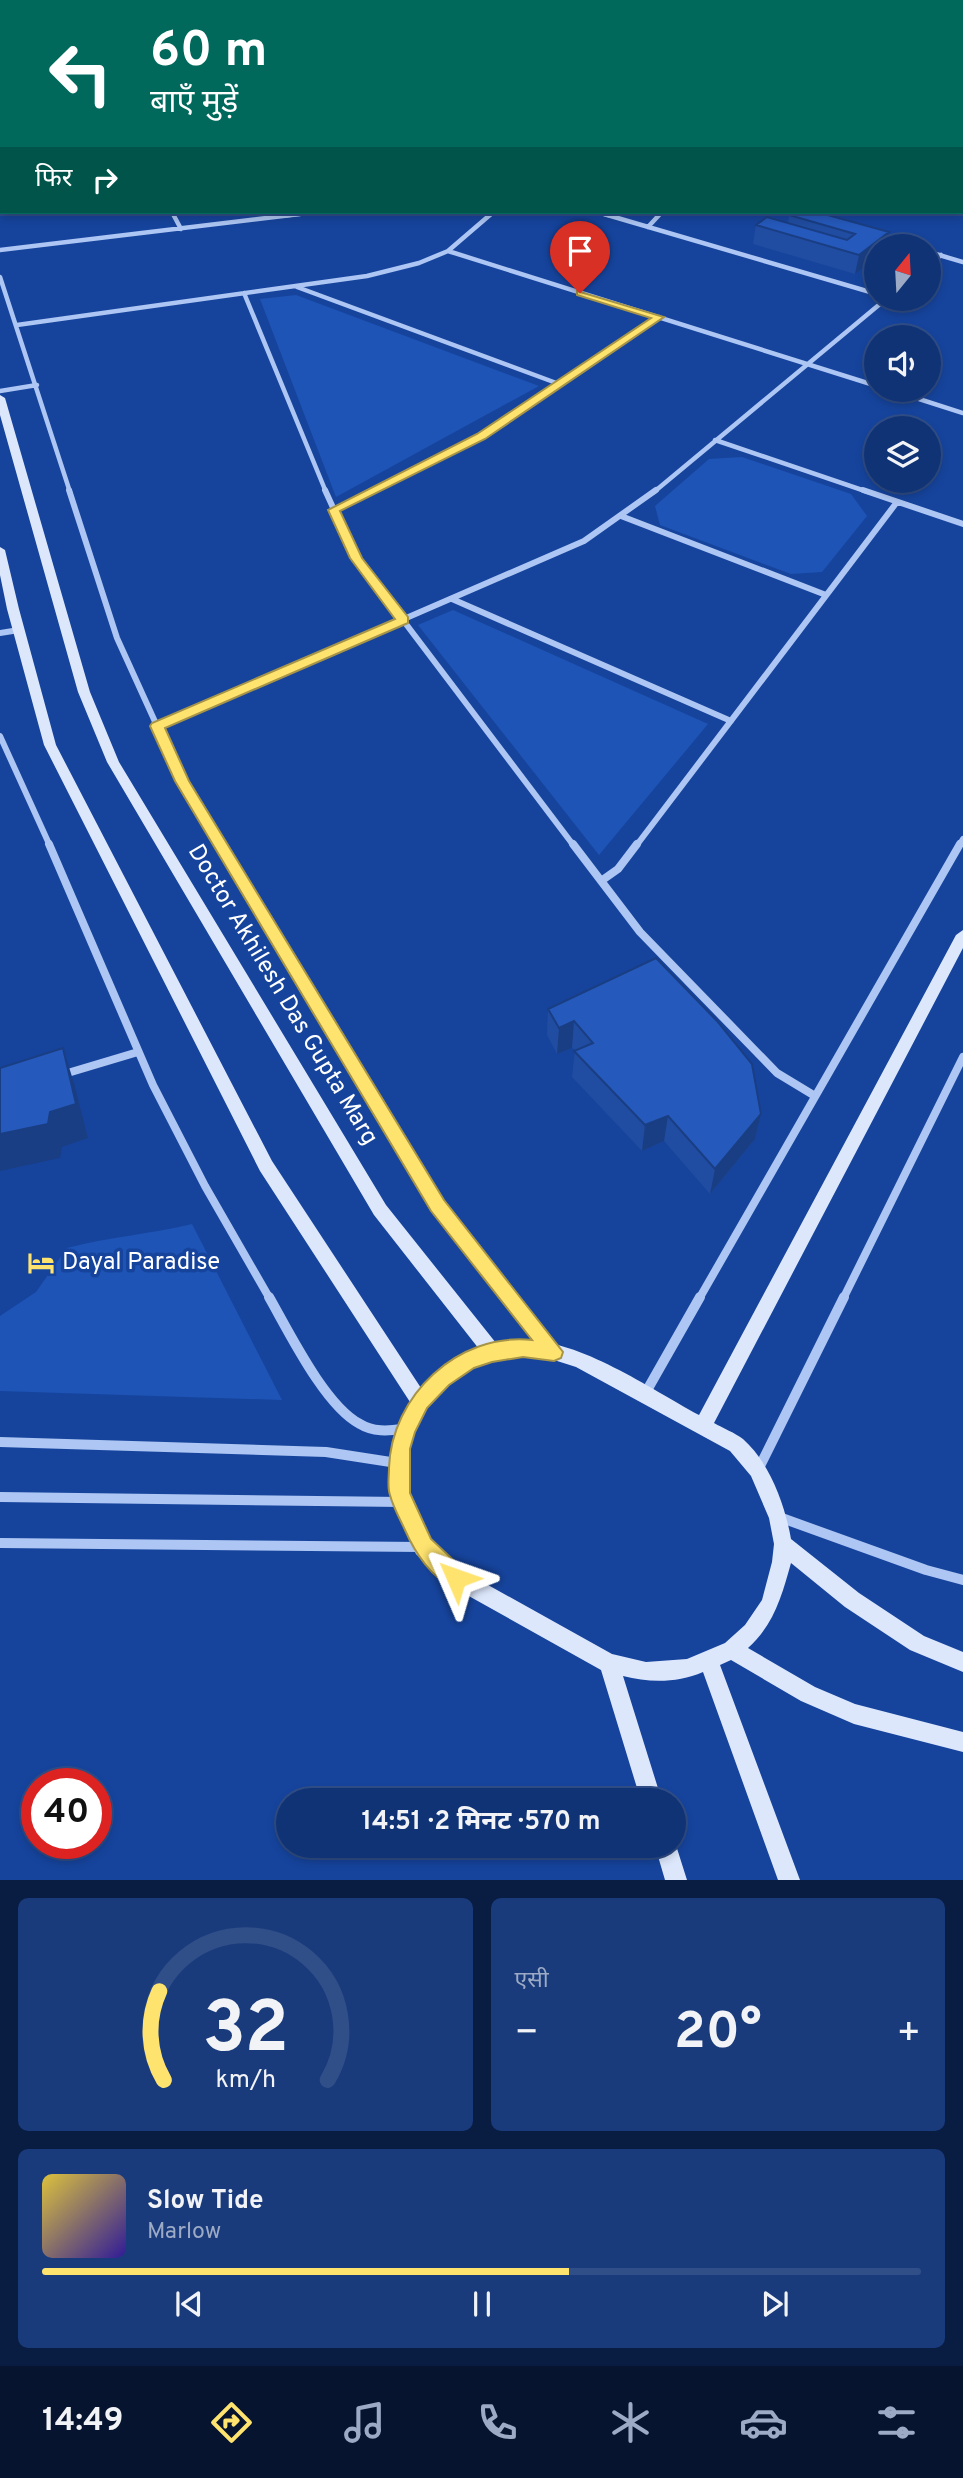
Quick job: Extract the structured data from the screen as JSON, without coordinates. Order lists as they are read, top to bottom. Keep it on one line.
{"streets":{"street":["Doctor Akhilesh Das Gupta Marg"]},"places":{"hotel":["Dayal Paradise"]},"north":"top","page":{"turn":["60 m","बाएँ मुड़ें"],"then":"फिर","limit":"40","trip":"14:51 · 2 मिनट · 570 m","tile":"एसी","heat":["−","20°","+"],"song":["Slow Tide","Marlow"],"tabs":"14:49","gauge":["32","km/h"]}}
